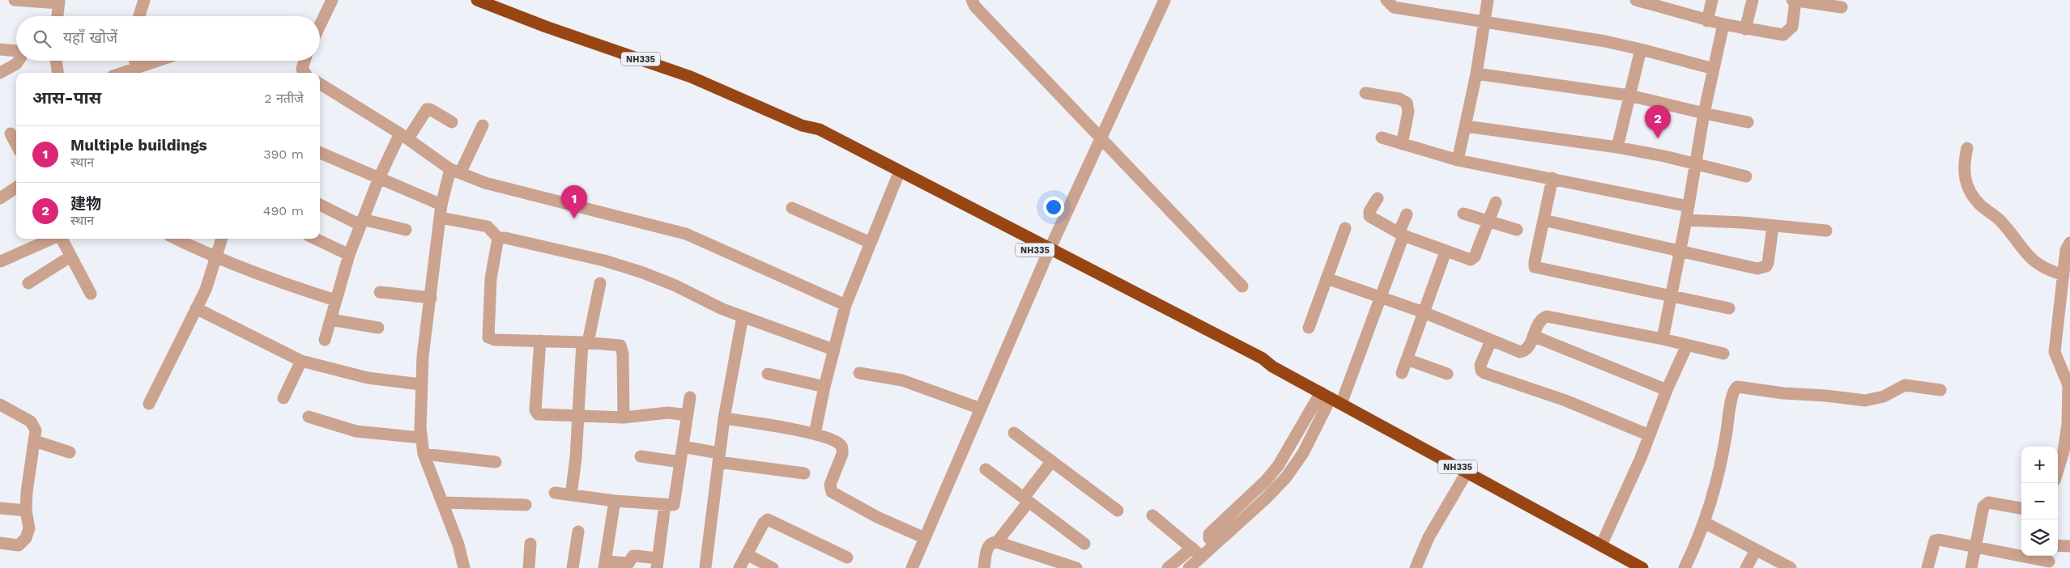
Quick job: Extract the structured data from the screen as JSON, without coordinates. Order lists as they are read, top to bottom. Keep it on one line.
{"streets":{"highway":["NH335"]},"page":{"search":"यहाँ खोजें","heading":["आस-पास","2 नतीजे"],"pins":["2","1"],"list":[{"mark":"1","name":"Multiple buildings","note":"स्थान","value":"390 m"},{"mark":"2","name":"建物","note":"स्थान","value":"490 m"}],"map_buttons":["+","−"]}}
